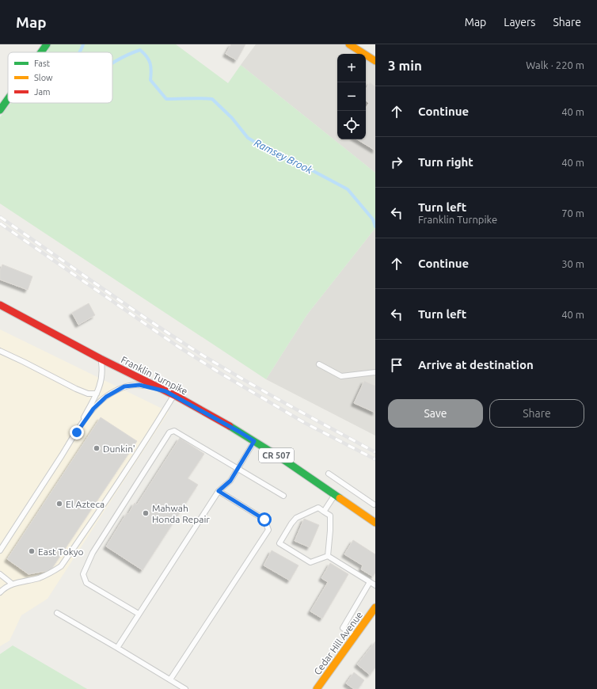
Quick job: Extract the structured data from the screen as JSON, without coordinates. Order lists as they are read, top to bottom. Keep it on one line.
{"streets":{"main road":["Franklin Turnpike","CR 507","Cedar Hill Avenue"]},"water":["Ramsey Brook"],"places":["Dunkin'","El Azteca","Mahwah Honda Repair","East Tokyo"],"legend":["Fast","Slow","Jam"],"page":{"header":"Map","nav":["Map","Layers","Share"],"heading":["3 min","Walk · 220 m"],"map_buttons":["+","−"],"list":[["Continue","40 m"],["Turn right","40 m"],["Turn left","Franklin Turnpike","70 m"],["Continue","30 m"],["Turn left","40 m"],"Arrive at destination"],"buttons":["Save","Share"]}}
